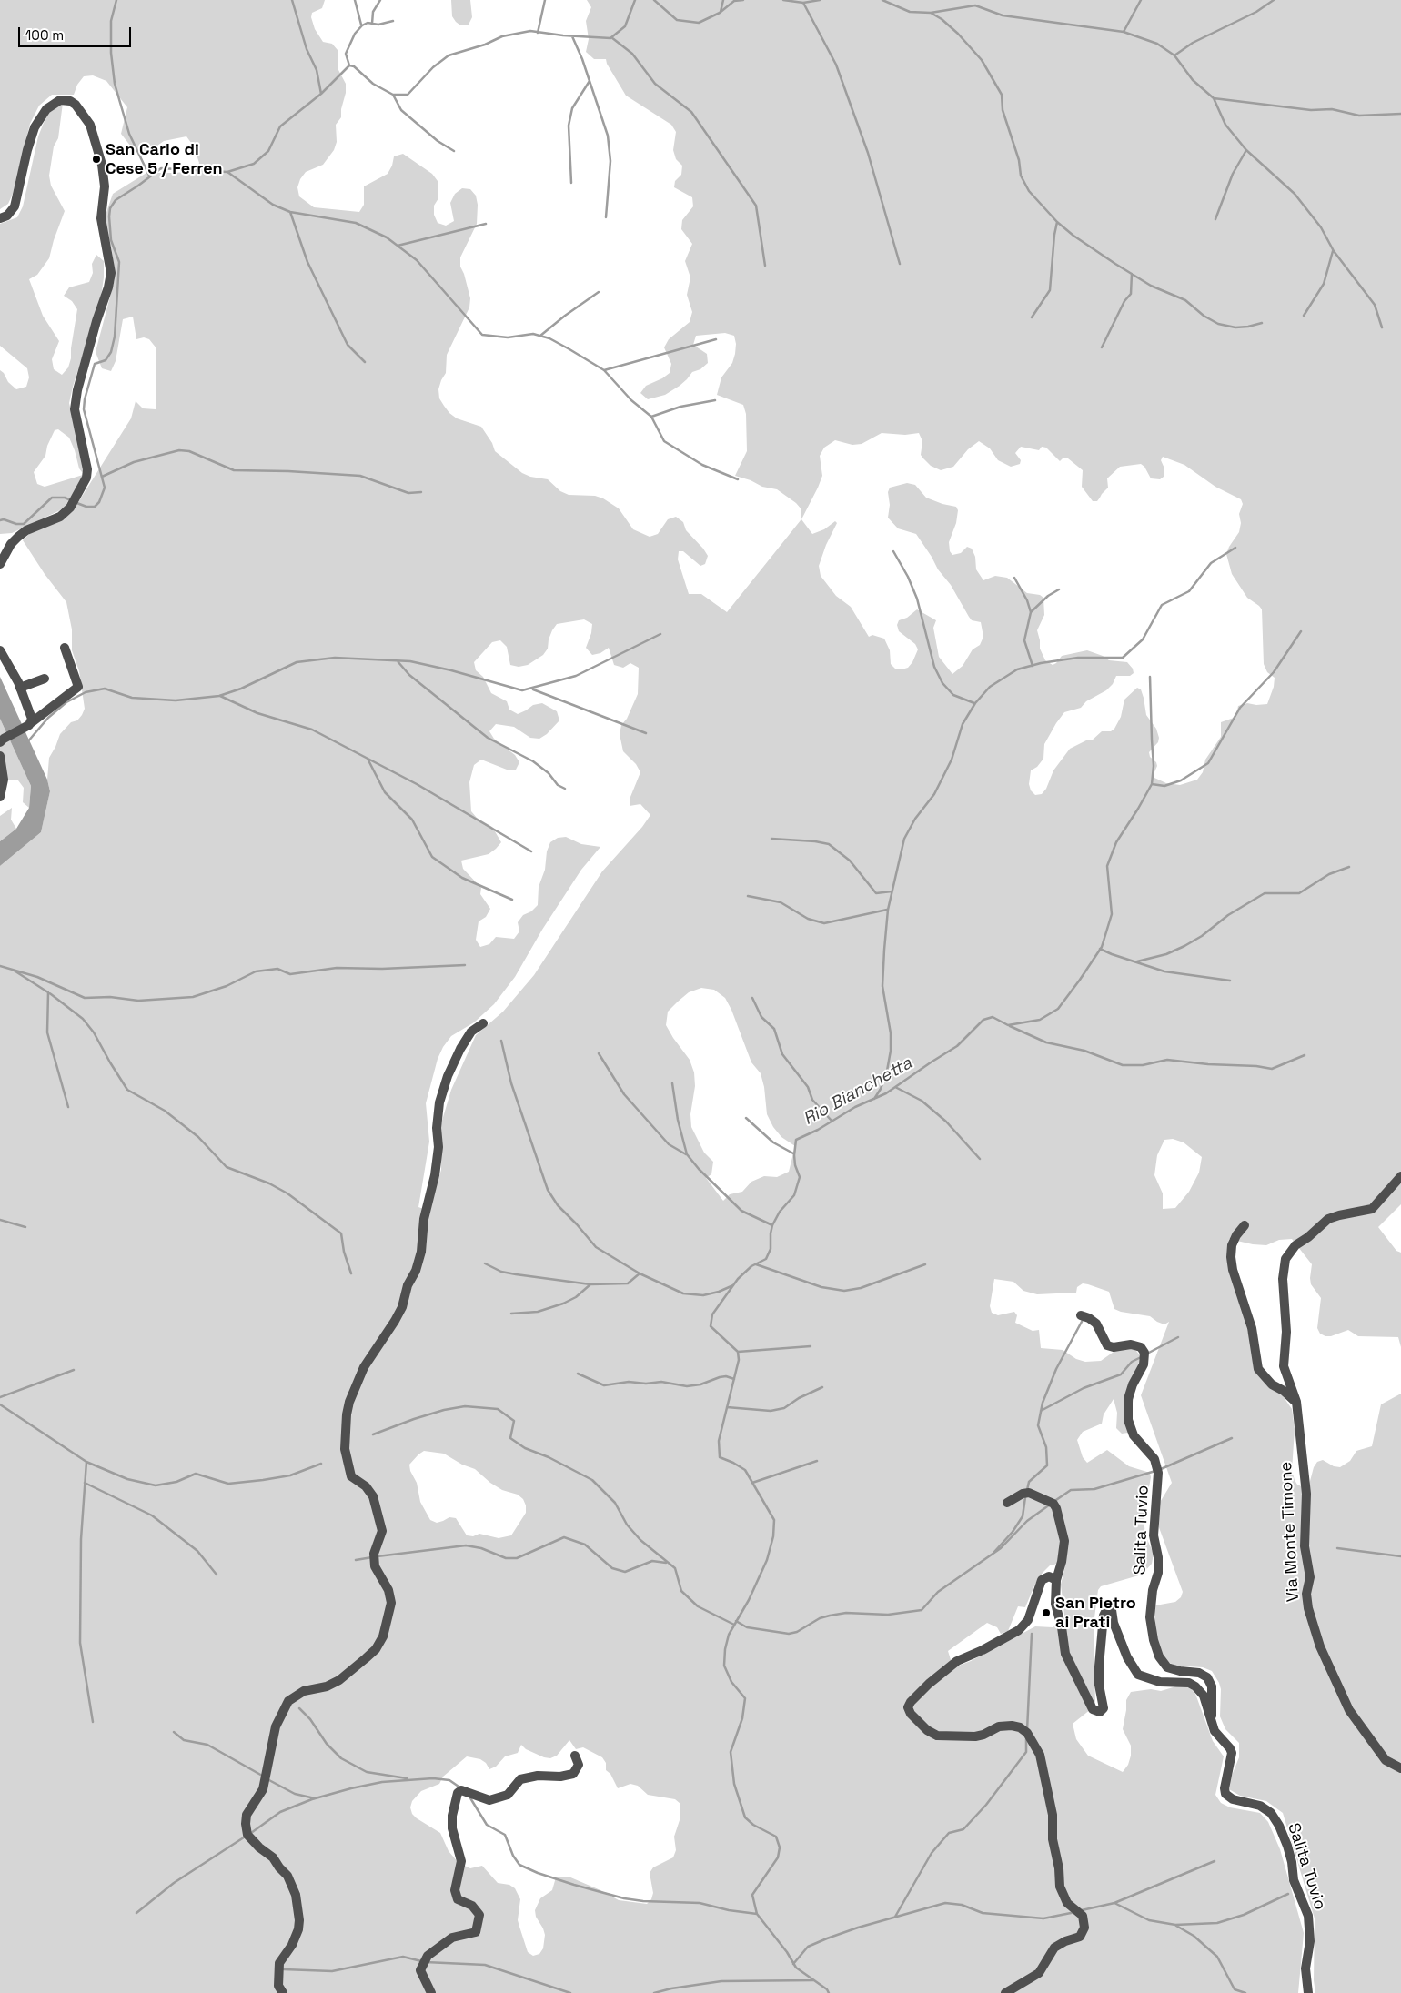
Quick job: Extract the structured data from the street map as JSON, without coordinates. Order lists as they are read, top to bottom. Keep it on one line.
{"streets":{"street":["Salita Tuvio","Via Monte Timone"]},"water":["Rio Bianchetta"],"places":["San Carlo di Cese 5 / Ferren","San Pietro ai Prati"],"scale_bar":"100 m"}
